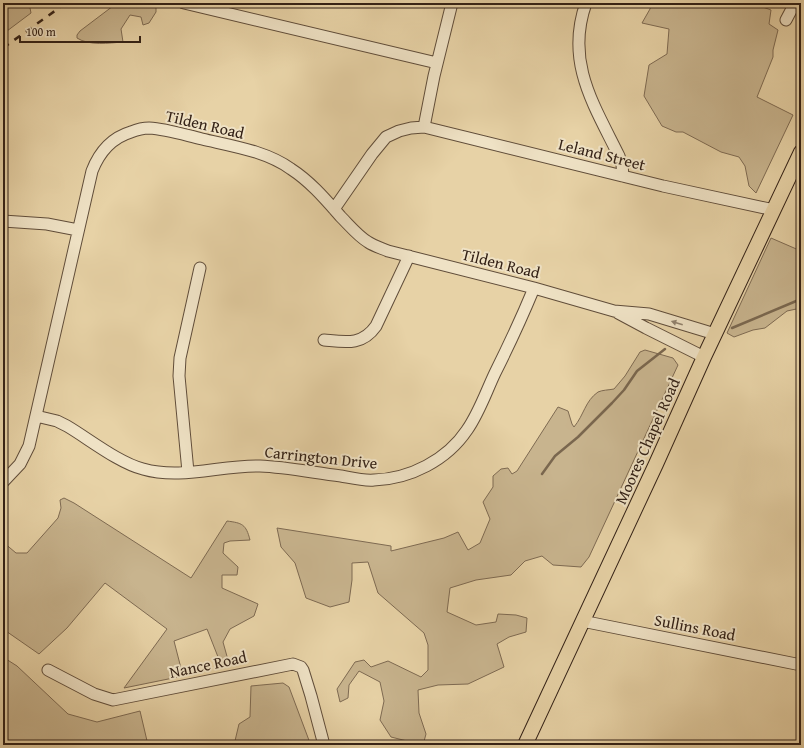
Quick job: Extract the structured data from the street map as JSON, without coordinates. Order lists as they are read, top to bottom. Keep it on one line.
{"streets":{"main road":["Moores Chapel Road"],"street":["Tilden Road","Leland Street","Carrington Drive","Sullins Road","Nance Road"]},"crossings":[["Tilden Road","Moores Chapel Road"],["Tilden Road","Carrington Drive"],["Leland Street","Moores Chapel Road"],["Moores Chapel Road","Sullins Road"]],"scale_bar":"100 m"}
